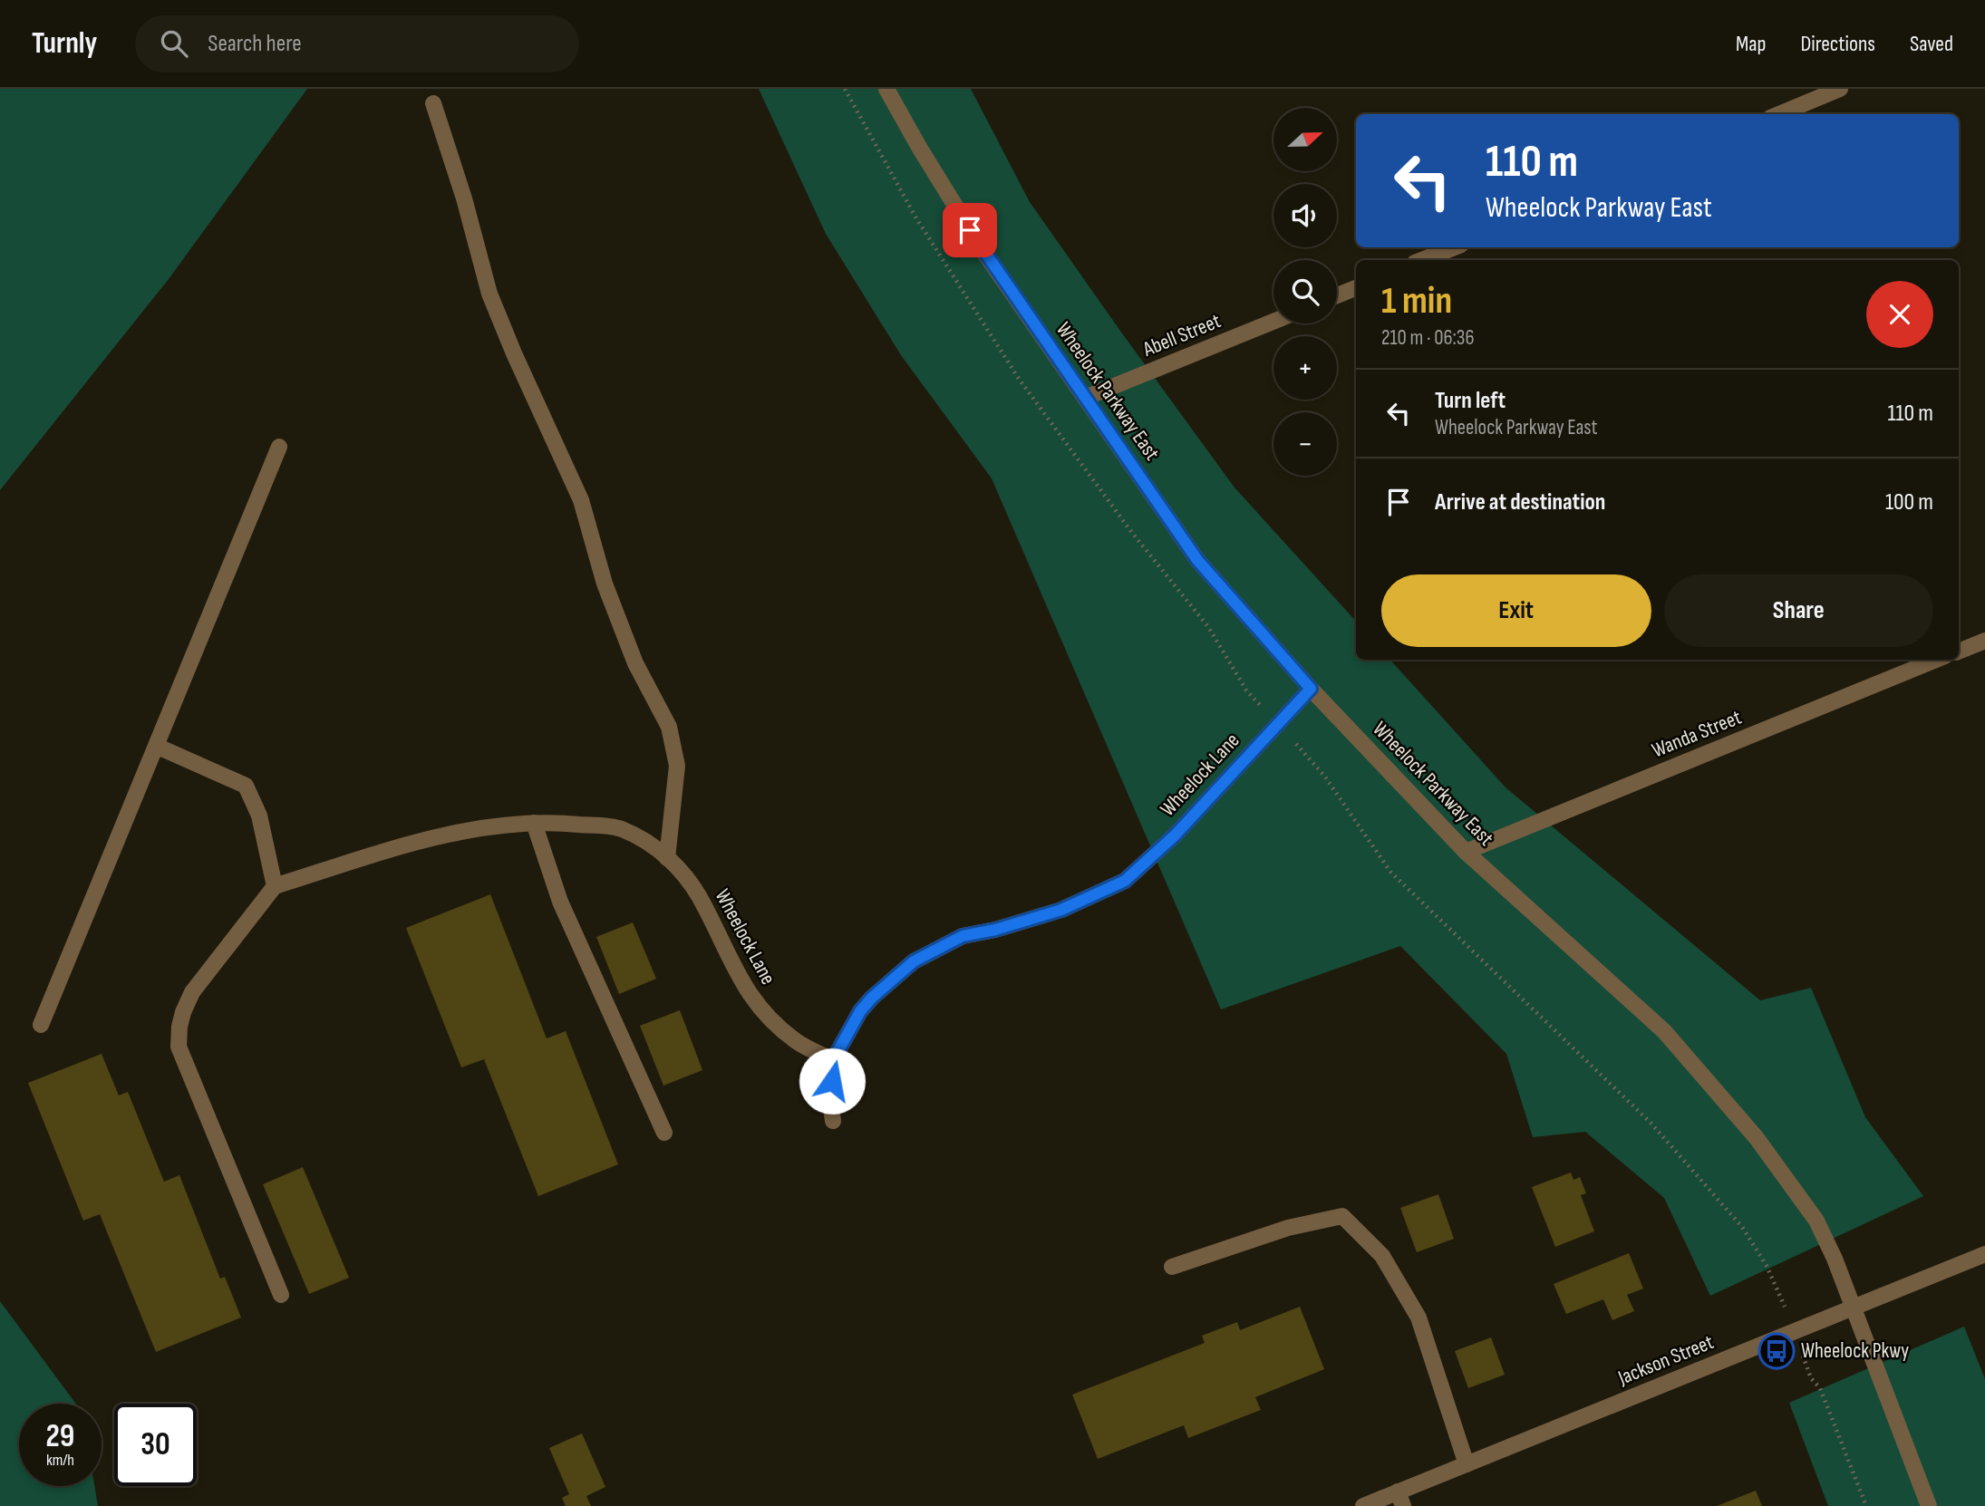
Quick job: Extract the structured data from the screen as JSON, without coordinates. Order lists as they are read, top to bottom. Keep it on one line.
{"streets":{"street":["Abell Street","Wheelock Parkway East","Wanda Street","Wheelock Lane","Jackson Street"]},"crossings":[["Abell Street","Wheelock Parkway East"],["Wheelock Parkway East","Wanda Street"],["Wheelock Parkway East","Wheelock Lane"],["Wheelock Parkway East","Jackson Street"]],"places":{"bus stop":["Wheelock Pkwy"]},"north":"right","page":{"header":"Turnly","search":"Search here","nav":["Map","Directions","Saved"],"map_buttons":["+","−"],"turn":["110 m","Wheelock Parkway East"],"heading":["1 min","210 m · 06:36"],"list":[{"name":"Turn left","note":"Wheelock Parkway East","value":"110 m"},{"name":"Arrive at destination","value":"100 m"}],"buttons":["Exit","Share"],"speed":"29 km/h","limit":"30"}}
